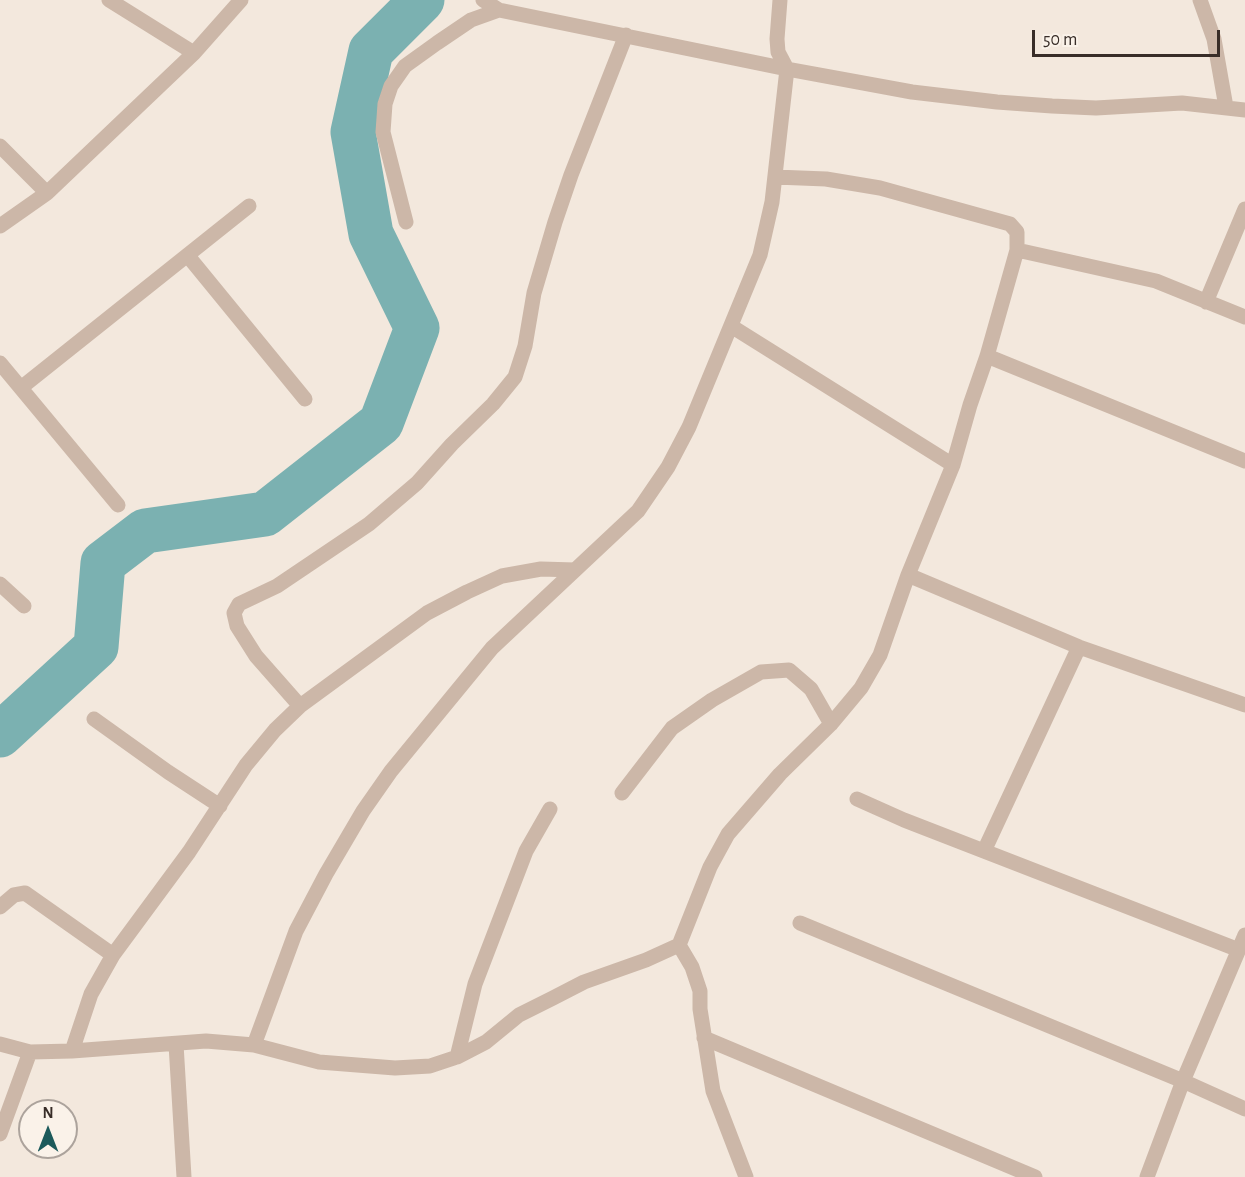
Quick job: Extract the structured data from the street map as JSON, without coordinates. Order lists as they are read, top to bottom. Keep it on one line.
{"scale_bar":"50 m","north":"top"}
